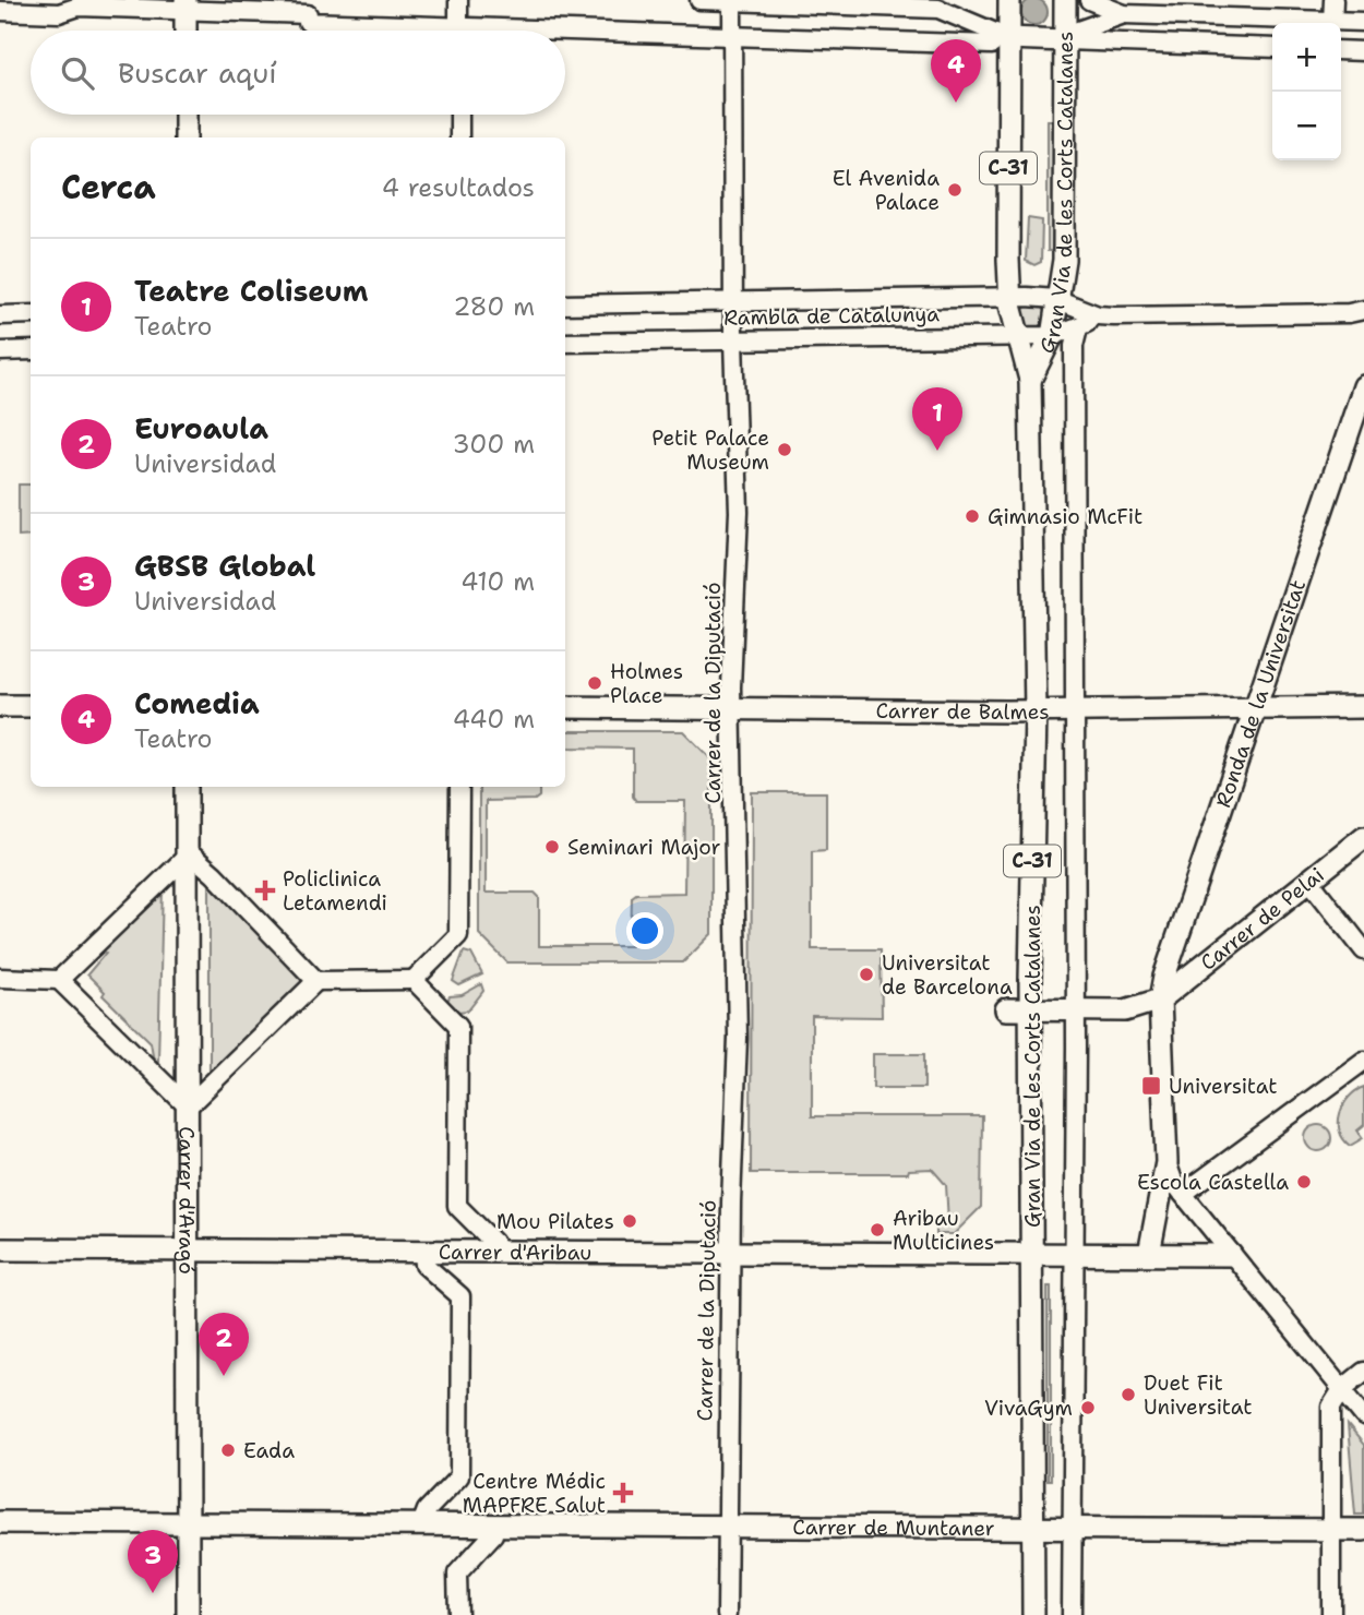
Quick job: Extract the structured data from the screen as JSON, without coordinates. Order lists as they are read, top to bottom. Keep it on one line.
{"streets":{"main road":["C-31","Gran Via de les Corts Catalanes","Ronda de la Universitat","Carrer de Balmes","Carrer de Pelai","Carrer d'Aragó","Carrer d'Aribau","Carrer de Muntaner"],"street":["Rambla de Catalunya","Carrer de la Diputació"]},"crossings":[["Gran Via de les Corts Catalanes","Rambla de Catalunya"],["Gran Via de les Corts Catalanes","Carrer de Balmes"],["Gran Via de les Corts Catalanes","Carrer d'Aribau"],["Gran Via de les Corts Catalanes","Carrer de Muntaner"],["Rambla de Catalunya","Carrer de la Diputació"],["Carrer de la Diputació","Carrer de Balmes"],["Carrer de la Diputació","Carrer d'Aribau"],["Carrer de la Diputació","Carrer de Muntaner"],["Ronda de la Universitat","Carrer de Balmes"],["Ronda de la Universitat","Carrer de Pelai"],["Carrer d'Aragó","Carrer d'Aribau"],["Carrer d'Aragó","Carrer de Muntaner"]],"places":{"other":["El Avenida Palace","Petit Palace Museum","Gimnasio McFit","Holmes Place","Seminari Major","Universitat de Barcelona","Escola Castella","Mou Pilates","Aribau Multicines","Duet Fit Universitat","VivaGym","Eada"],"health":["Policlinica Letamendi","Centre Médic MAPFRE Salut"],"transit":["Universitat"]},"page":{"map_buttons":["+","−"],"search":"Buscar aquí","pins":["4","1","2","3"],"heading":["Cerca","4 resultados"],"list":[{"mark":"1","name":"Teatre Coliseum","note":"Teatro","value":"280 m"},{"mark":"2","name":"Euroaula","note":"Universidad","value":"300 m"},{"mark":"3","name":"GBSB Global","note":"Universidad","value":"410 m"},{"mark":"4","name":"Comedia","note":"Teatro","value":"440 m"}]}}
